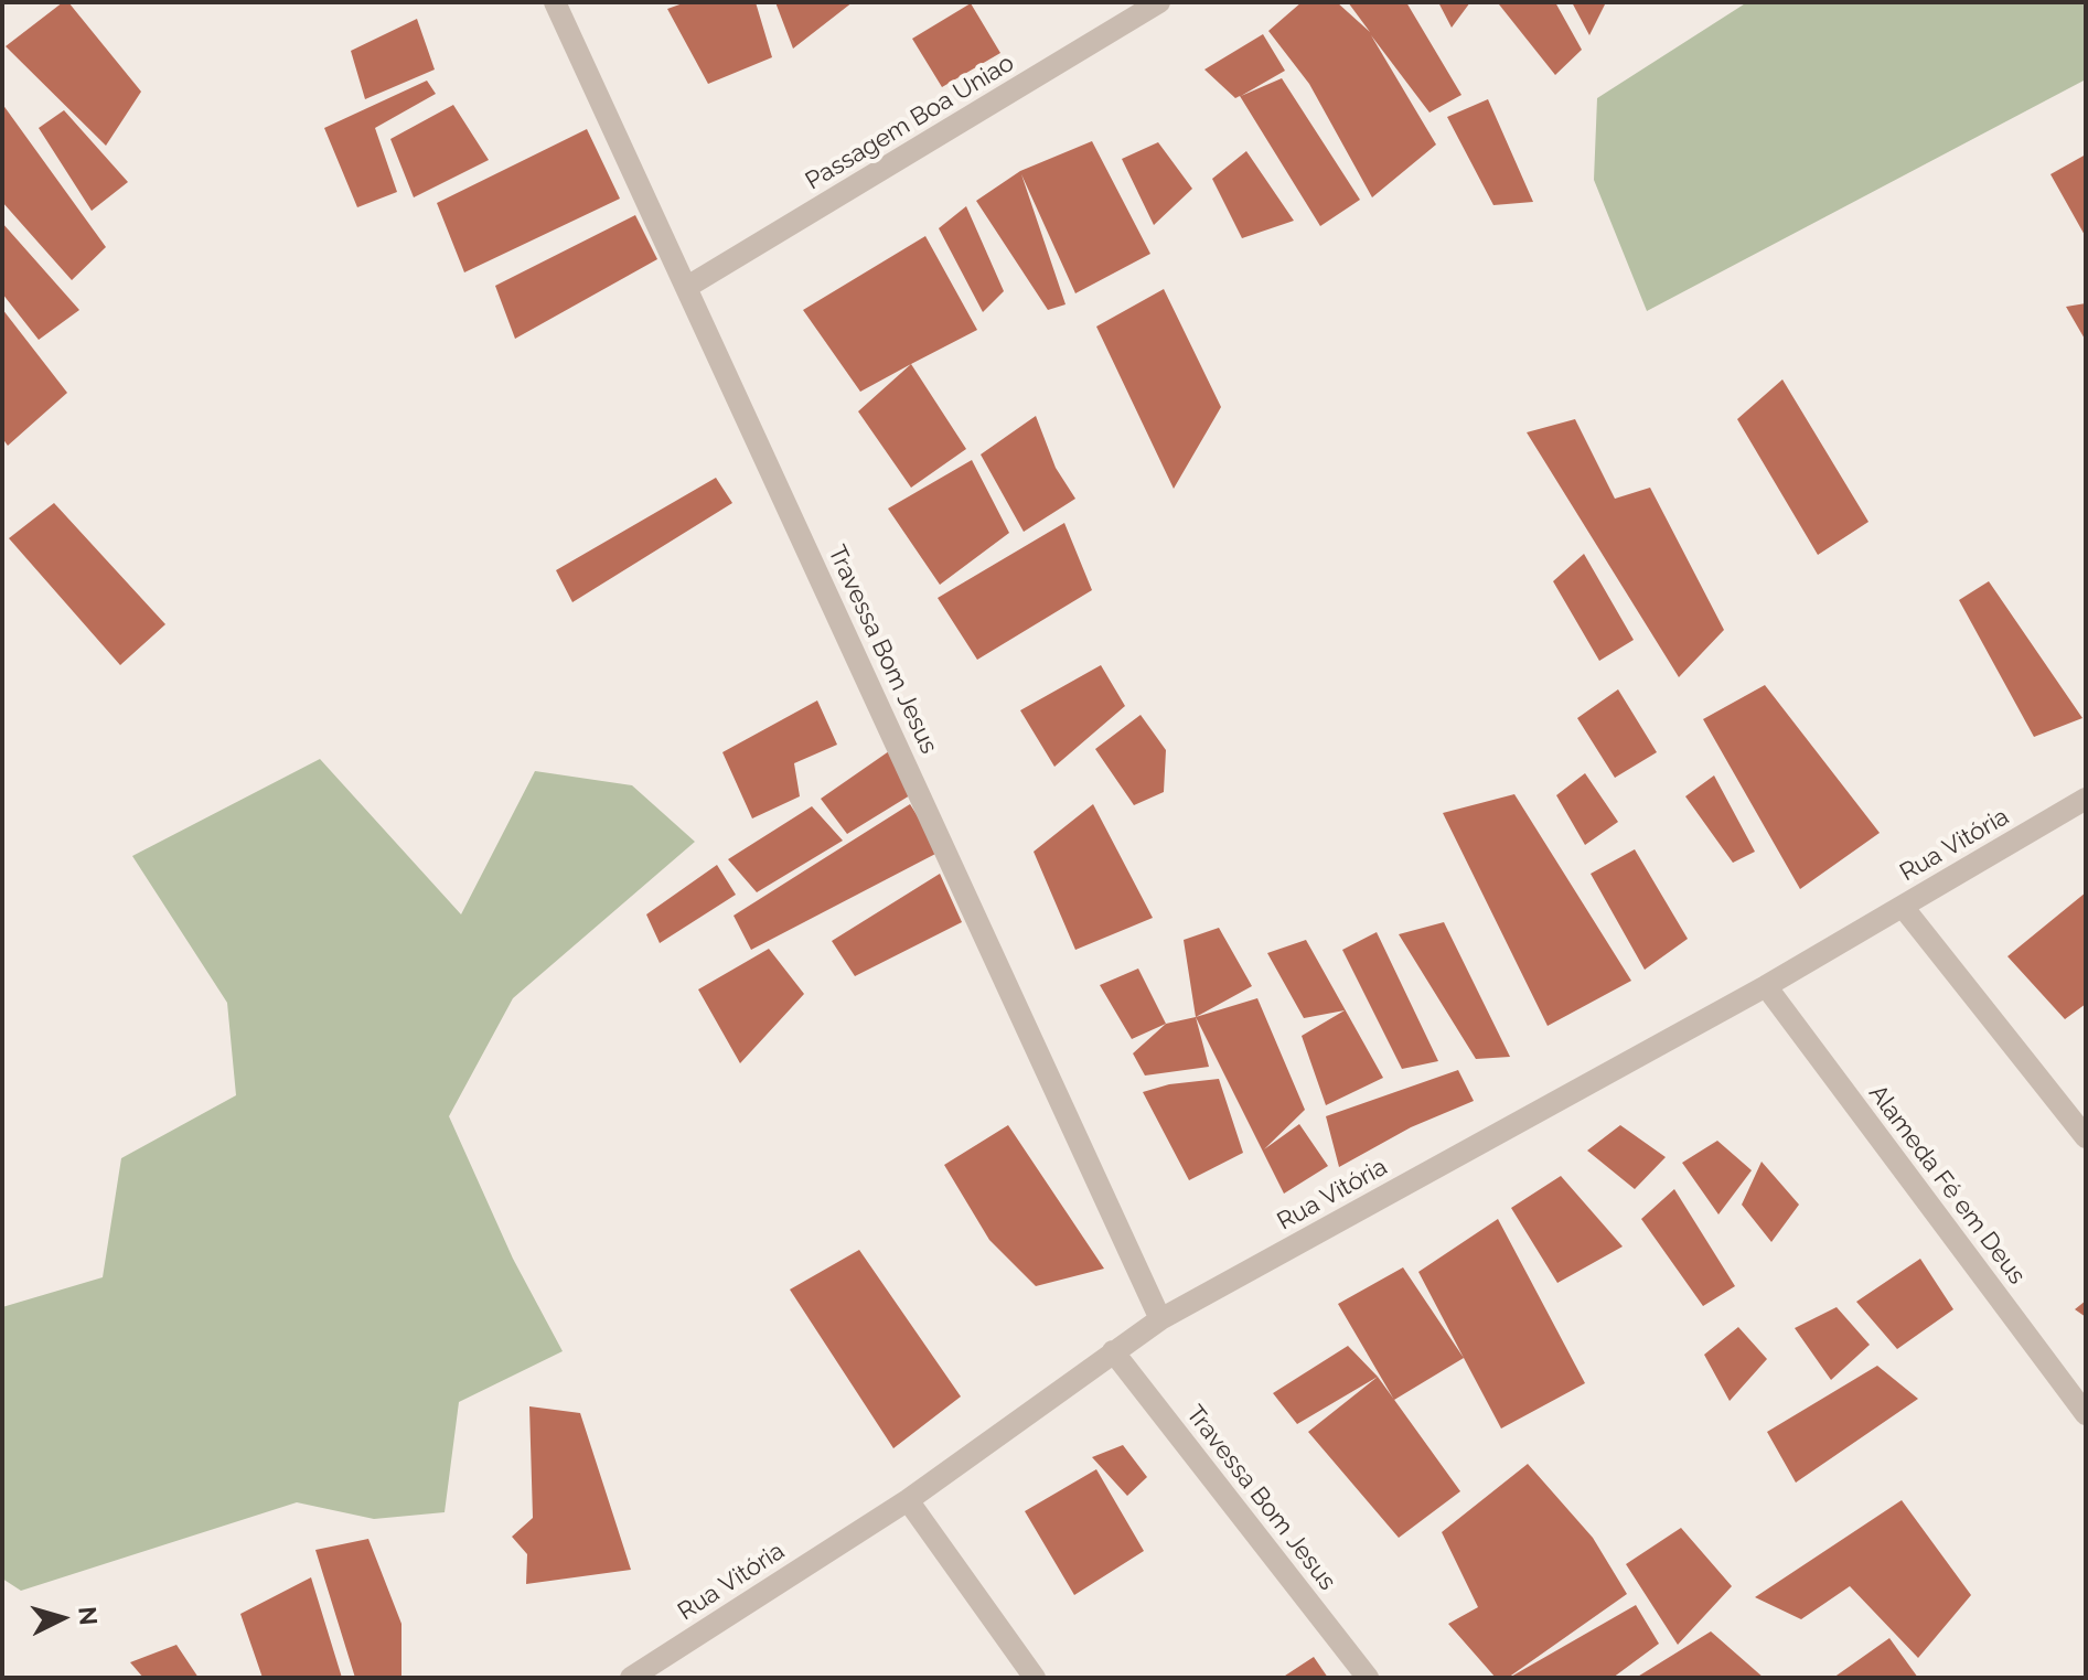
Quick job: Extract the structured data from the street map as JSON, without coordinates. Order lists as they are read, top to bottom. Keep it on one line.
{"streets":{"street":["Passagem Boa Uniao","Travessa Bom Jesus","Rua Vitória","Alameda Fé em Deus"]},"crossings":[["Passagem Boa Uniao","Travessa Bom Jesus"],["Travessa Bom Jesus","Rua Vitória"],["Rua Vitória","Alameda Fé em Deus"]],"north":"right"}
